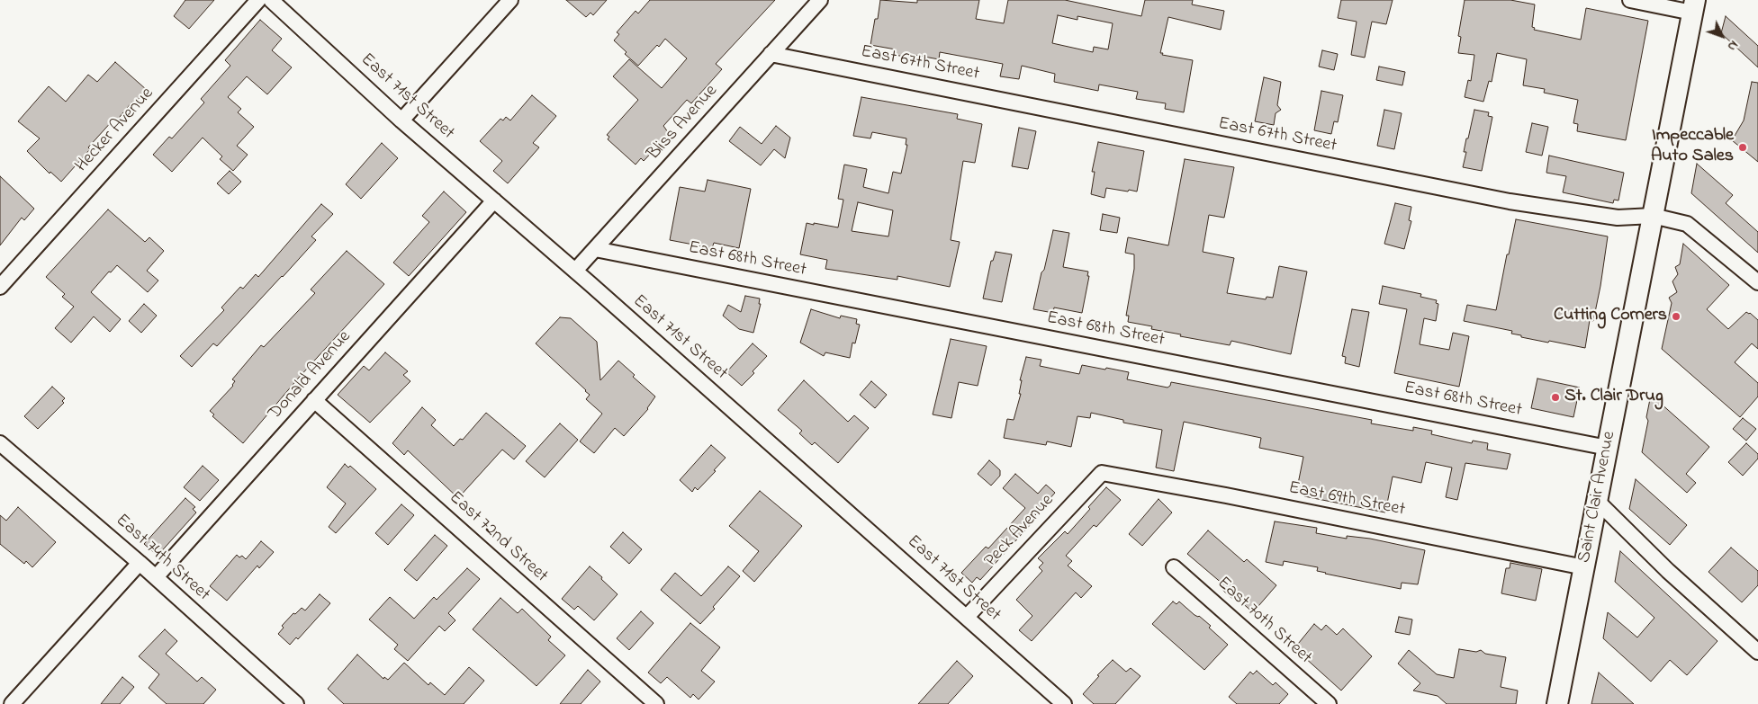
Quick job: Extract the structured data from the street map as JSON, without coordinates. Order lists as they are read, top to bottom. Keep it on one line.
{"streets":{"main road":["Saint Clair Avenue"],"street":["East 67th Street","East 71st Street","Bliss Avenue","Hecker Avenue","East 68th Street","Donald Avenue","East 69th Street","Peck Avenue","East 72nd Street","East 74th Street","East 70th Street"]},"crossings":[["East 67th Street","Bliss Avenue"],["East 67th Street","Saint Clair Avenue"],["East 71st Street","Bliss Avenue"],["East 71st Street","Donald Avenue"],["East 71st Street","Peck Avenue"],["Bliss Avenue","East 68th Street"],["East 68th Street","Saint Clair Avenue"],["Donald Avenue","East 72nd Street"],["Donald Avenue","East 74th Street"],["Saint Clair Avenue","East 69th Street"],["East 69th Street","Peck Avenue"]],"places":["Impeccable Auto Sales","Cutting Corners","St. Clair Drug"],"north":"bottom right"}
